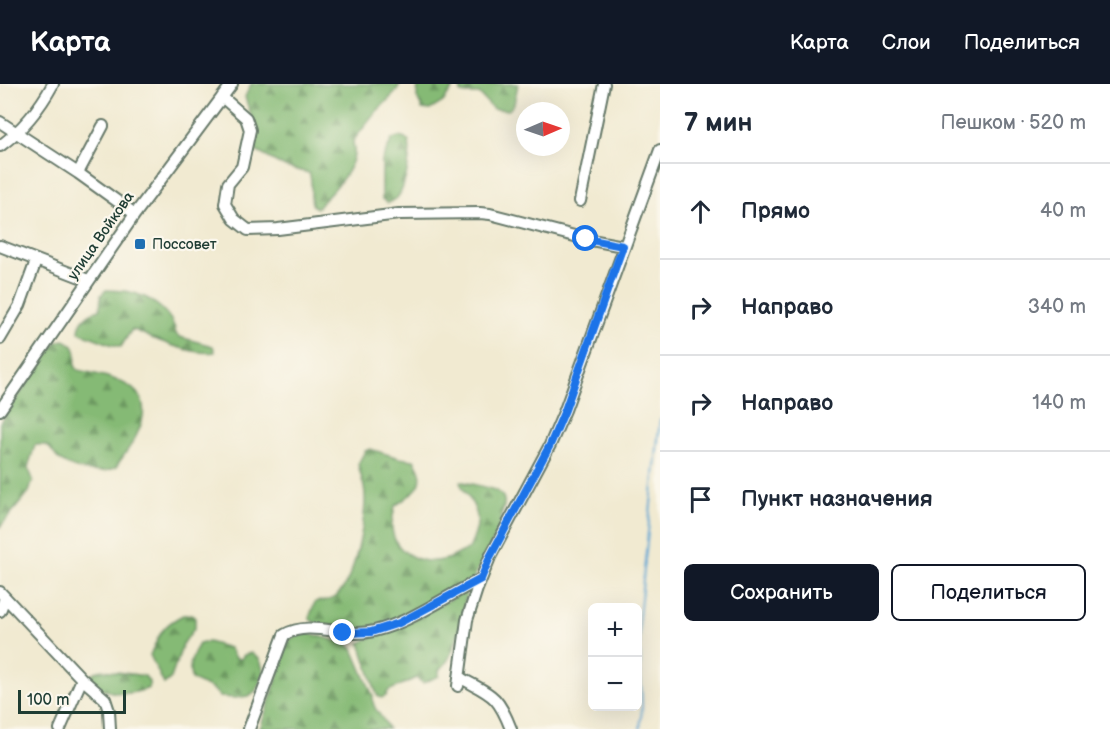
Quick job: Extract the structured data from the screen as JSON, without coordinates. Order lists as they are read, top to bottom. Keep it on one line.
{"streets":{"street":["улица Войкова"]},"places":{"transit":["Поссовет"]},"scale_bar":"100 m","north":"right","page":{"header":"Карта","nav":["Карта","Слои","Поделиться"],"heading":["7 мин","Пешком · 520 m"],"list":[["Прямо","40 m"],["Направо","340 m"],["Направо","140 m"],"Пункт назначения"],"buttons":["Сохранить","Поделиться"],"map_buttons":["+","−"],"scale":"100 m"}}
